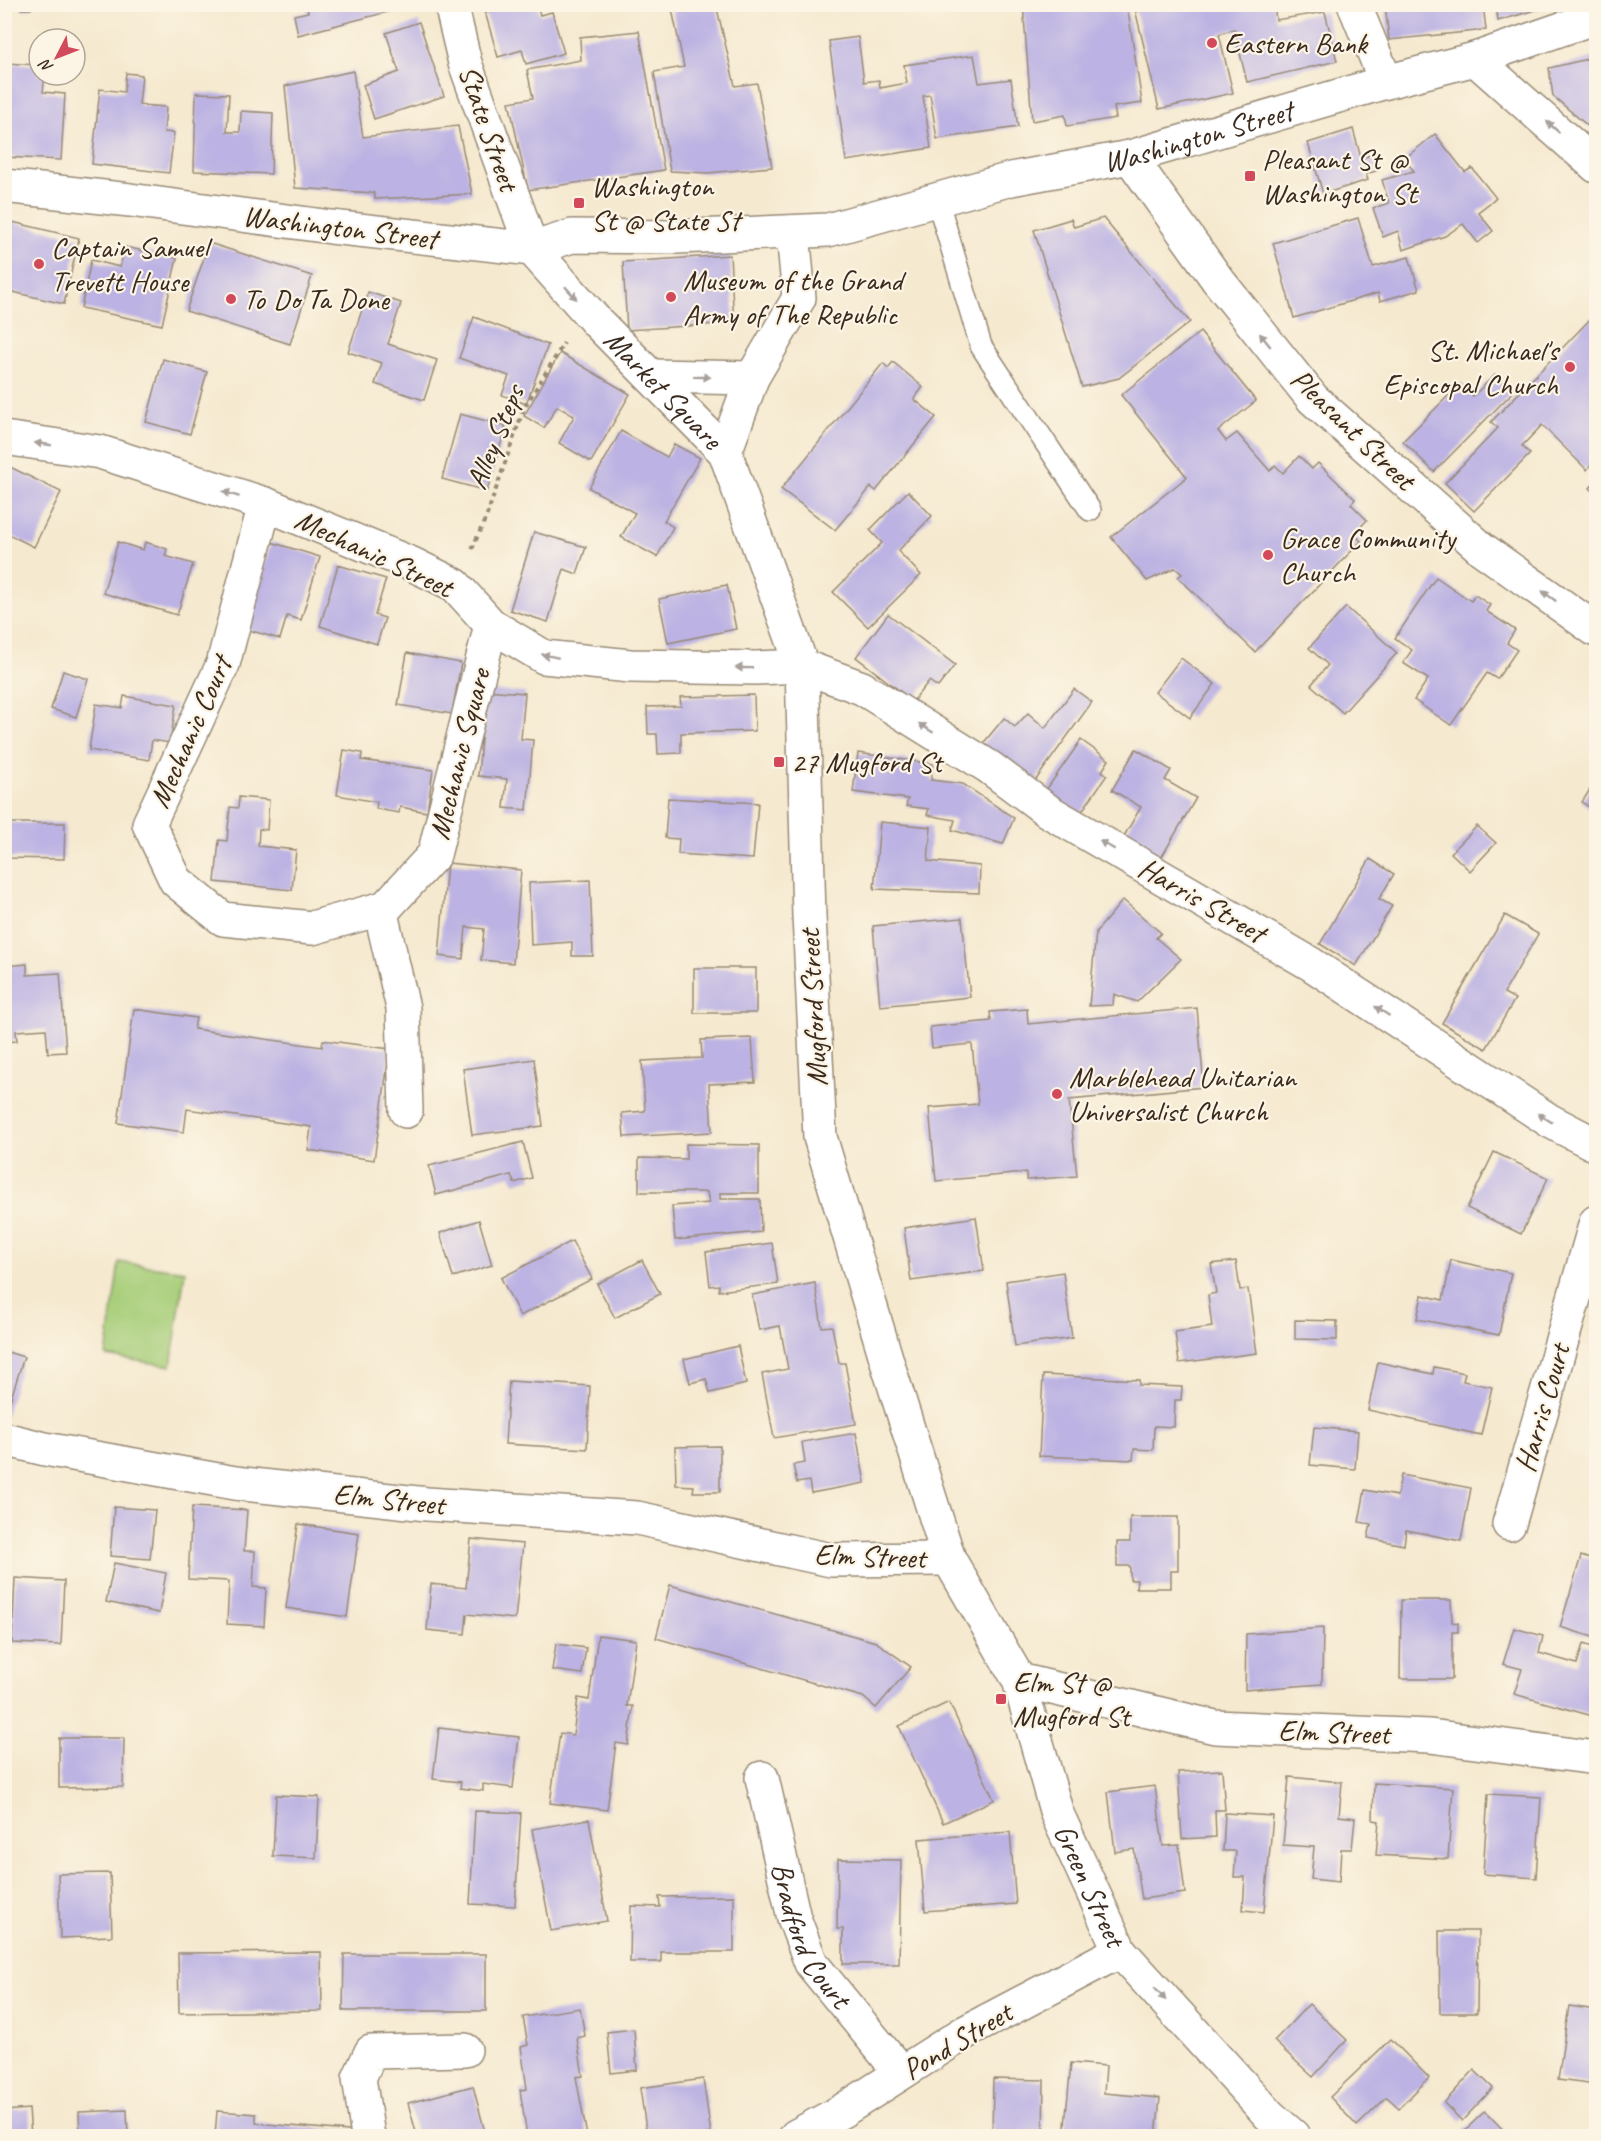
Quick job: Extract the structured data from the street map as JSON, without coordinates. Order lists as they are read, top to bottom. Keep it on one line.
{"streets":{"street":["State Street","Washington Street","Market Square","Pleasant Street","Mechanic Street","Mechanic Court","Mechanic Square","Harris Street","Mugford Street","Harris Court","Elm Street","Green Street","Bradford Court","Pond Street"],"path":["Alley Steps"]},"crossings":[["State Street","Washington Street"],["State Street","Market Square"],["Washington Street","Market Square"],["Washington Street","Pleasant Street"],["Market Square","Alley Steps"],["Market Square","Mugford Street"],["Alley Steps","Mechanic Street"],["Mechanic Street","Mechanic Court"],["Mechanic Street","Mechanic Square"],["Mechanic Street","Harris Street"],["Mechanic Street","Mugford Street"],["Mechanic Court","Mechanic Square"],["Harris Street","Mugford Street"],["Mugford Street","Elm Street"],["Elm Street","Green Street"],["Green Street","Pond Street"],["Bradford Court","Pond Street"]],"one_way":["Pleasant Street","Mechanic Street","Harris Street","Green Street"],"places":{"other":["Eastern Bank","Captain Samuel Trevett House","Museum of the Grand Army of The Republic","To Do Ta Done","St. Michael's Episcopal Church","Grace Community Church","Marblehead Unitarian Universalist Church"],"transit":["Pleasant St @ Washington St","Washington St @ State St","27 Mugford St","Elm St @ Mugford St"]},"north":"bottom left"}
